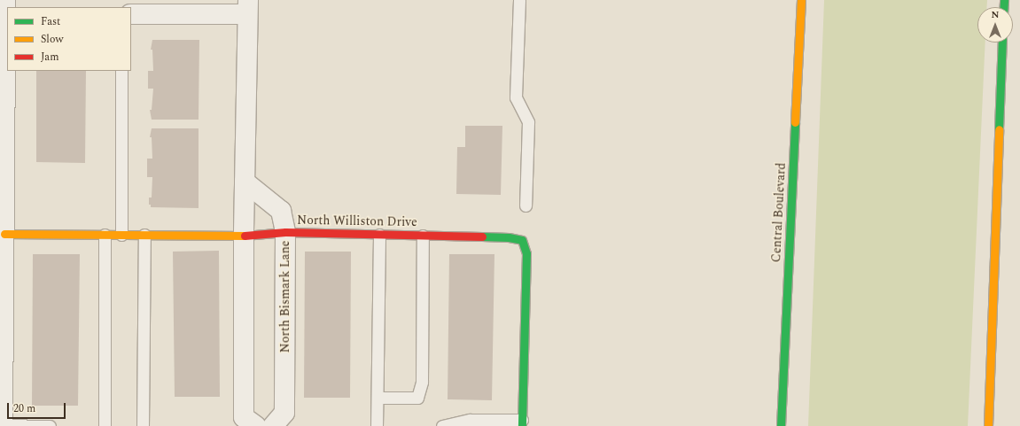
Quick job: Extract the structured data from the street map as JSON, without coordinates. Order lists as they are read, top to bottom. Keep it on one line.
{"streets":{"street":["Central Boulevard","North Williston Drive","North Bismark Lane"]},"crossings":[["North Williston Drive","North Bismark Lane"]],"legend":["Fast","Slow","Jam"],"scale_bar":"20 m","north":"top"}
